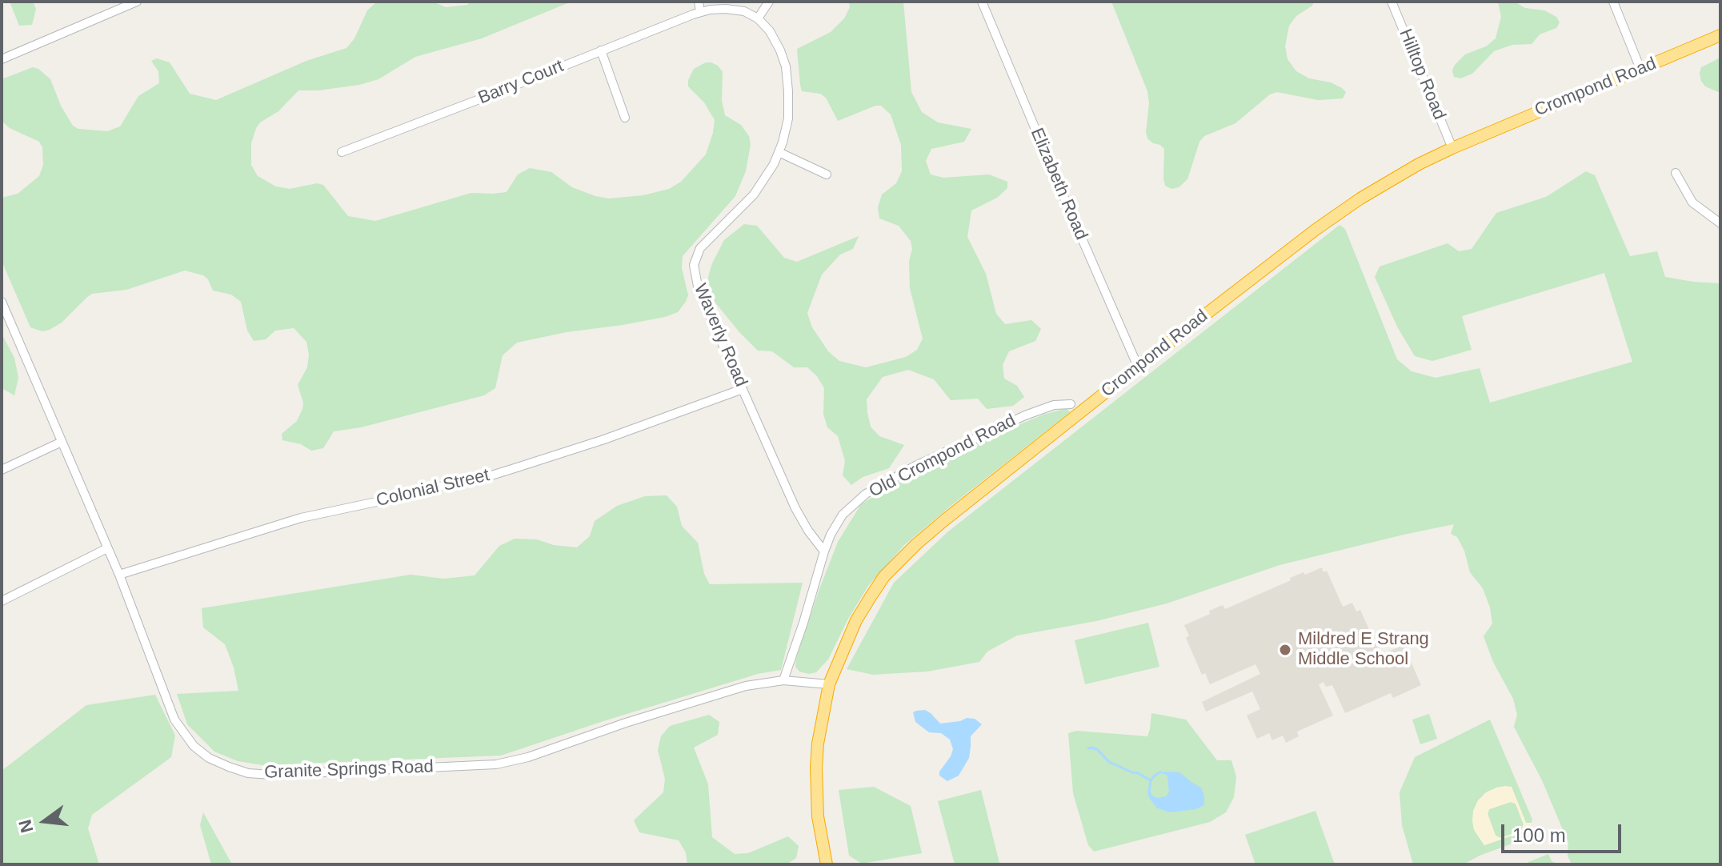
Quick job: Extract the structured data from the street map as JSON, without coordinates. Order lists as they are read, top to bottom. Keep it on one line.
{"streets":{"highway":["Crompond Road"],"street":["Hilltop Road","Barry Court","Elizabeth Road","Waverly Road","Old Crompond Road","Colonial Street","Granite Springs Road"]},"crossings":[["Hilltop Road","Crompond Road"],["Crompond Road","Elizabeth Road"],["Crompond Road","Granite Springs Road"],["Waverly Road","Old Crompond Road"],["Waverly Road","Colonial Street"],["Old Crompond Road","Granite Springs Road"],["Colonial Street","Granite Springs Road"]],"places":["Mildred E Strang Middle School"],"scale_bar":"100 m","north":"left"}
